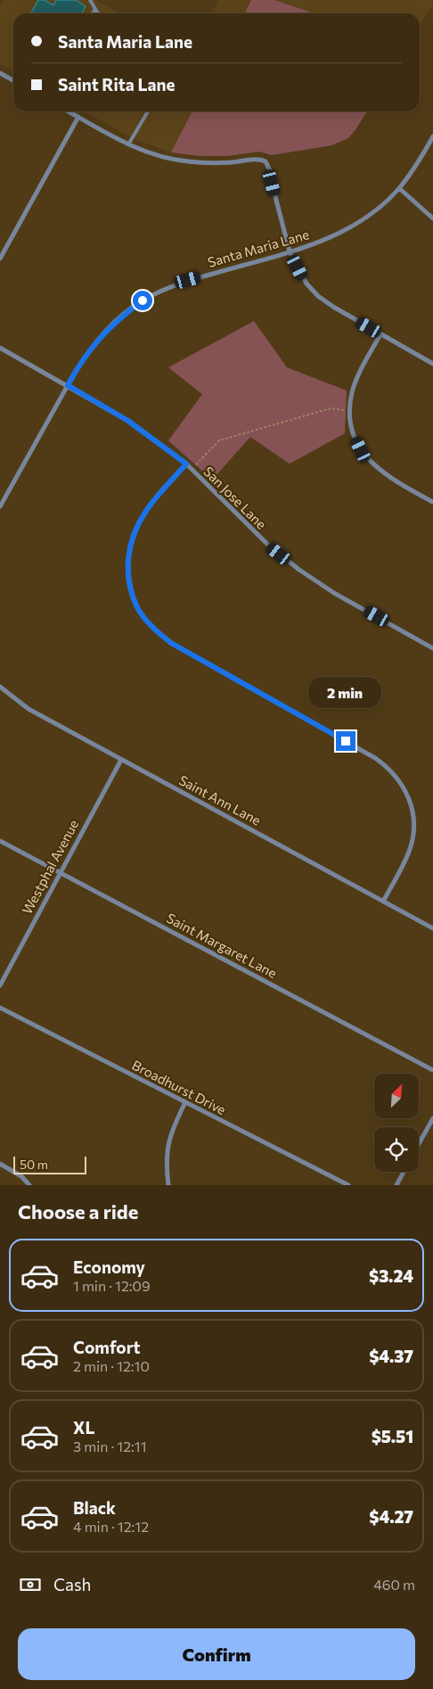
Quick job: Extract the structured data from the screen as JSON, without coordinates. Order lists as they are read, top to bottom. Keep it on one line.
{"streets":{"street":["Santa Maria Lane","San Jose Lane","Saint Ann Lane","Westphal Avenue","Saint Margaret Lane","Broadhurst Drive"]},"crossings":[["Santa Maria Lane","San Jose Lane"],["Saint Ann Lane","Westphal Avenue"],["Westphal Avenue","Saint Margaret Lane"]],"scale_bar":"50 m","north":"top right","page":{"banner":["Santa Maria Lane","Saint Rita Lane"],"bubble":"2 min","scale":"50 m","heading":"Choose a ride","list":[{"name":"Economy","note":"1 min · 12:09","value":"$3.24"},{"name":"Comfort","note":"2 min · 12:10","value":"$4.37"},{"name":"XL","note":"3 min · 12:11","value":"$5.51"},{"name":"Black","note":"4 min · 12:12","value":"$4.27"}],"pay":["Cash","460 m"],"buttons":"Confirm"}}
